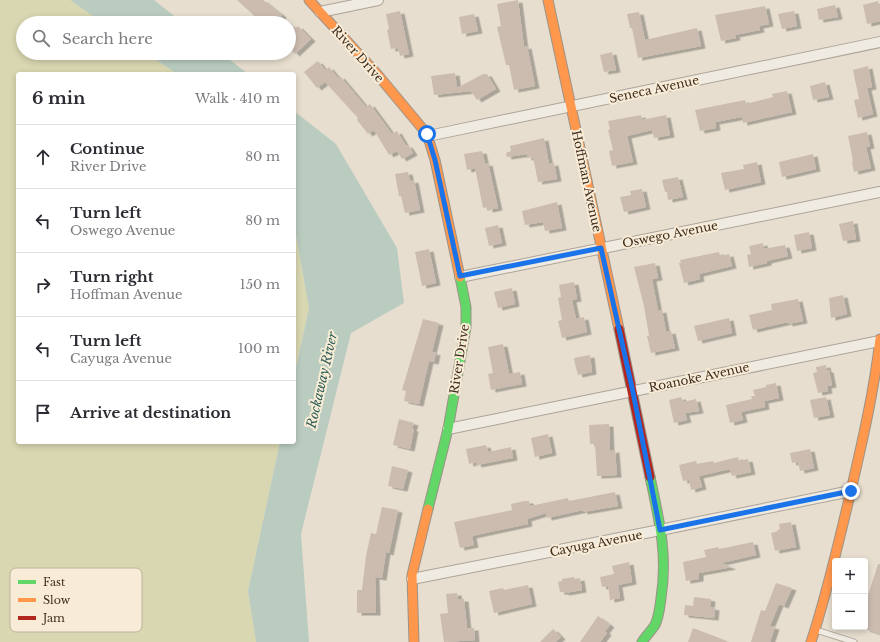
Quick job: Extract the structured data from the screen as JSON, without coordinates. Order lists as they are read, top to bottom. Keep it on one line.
{"streets":{"street":["River Drive","Seneca Avenue","Hoffman Avenue","Oswego Avenue","Roanoke Avenue","Cayuga Avenue"]},"crossings":[["River Drive","Seneca Avenue"],["River Drive","Oswego Avenue"],["River Drive","Roanoke Avenue"],["River Drive","Cayuga Avenue"],["Seneca Avenue","Hoffman Avenue"],["Hoffman Avenue","Oswego Avenue"],["Hoffman Avenue","Roanoke Avenue"],["Hoffman Avenue","Cayuga Avenue"]],"water":["Rockaway River"],"legend":["Fast","Slow","Jam"],"page":{"search":"Search here","heading":["6 min","Walk · 410 m"],"list":[["Continue","River Drive","80 m"],["Turn left","Oswego Avenue","80 m"],["Turn right","Hoffman Avenue","150 m"],["Turn left","Cayuga Avenue","100 m"],"Arrive at destination"],"map_buttons":["+","−"]}}
